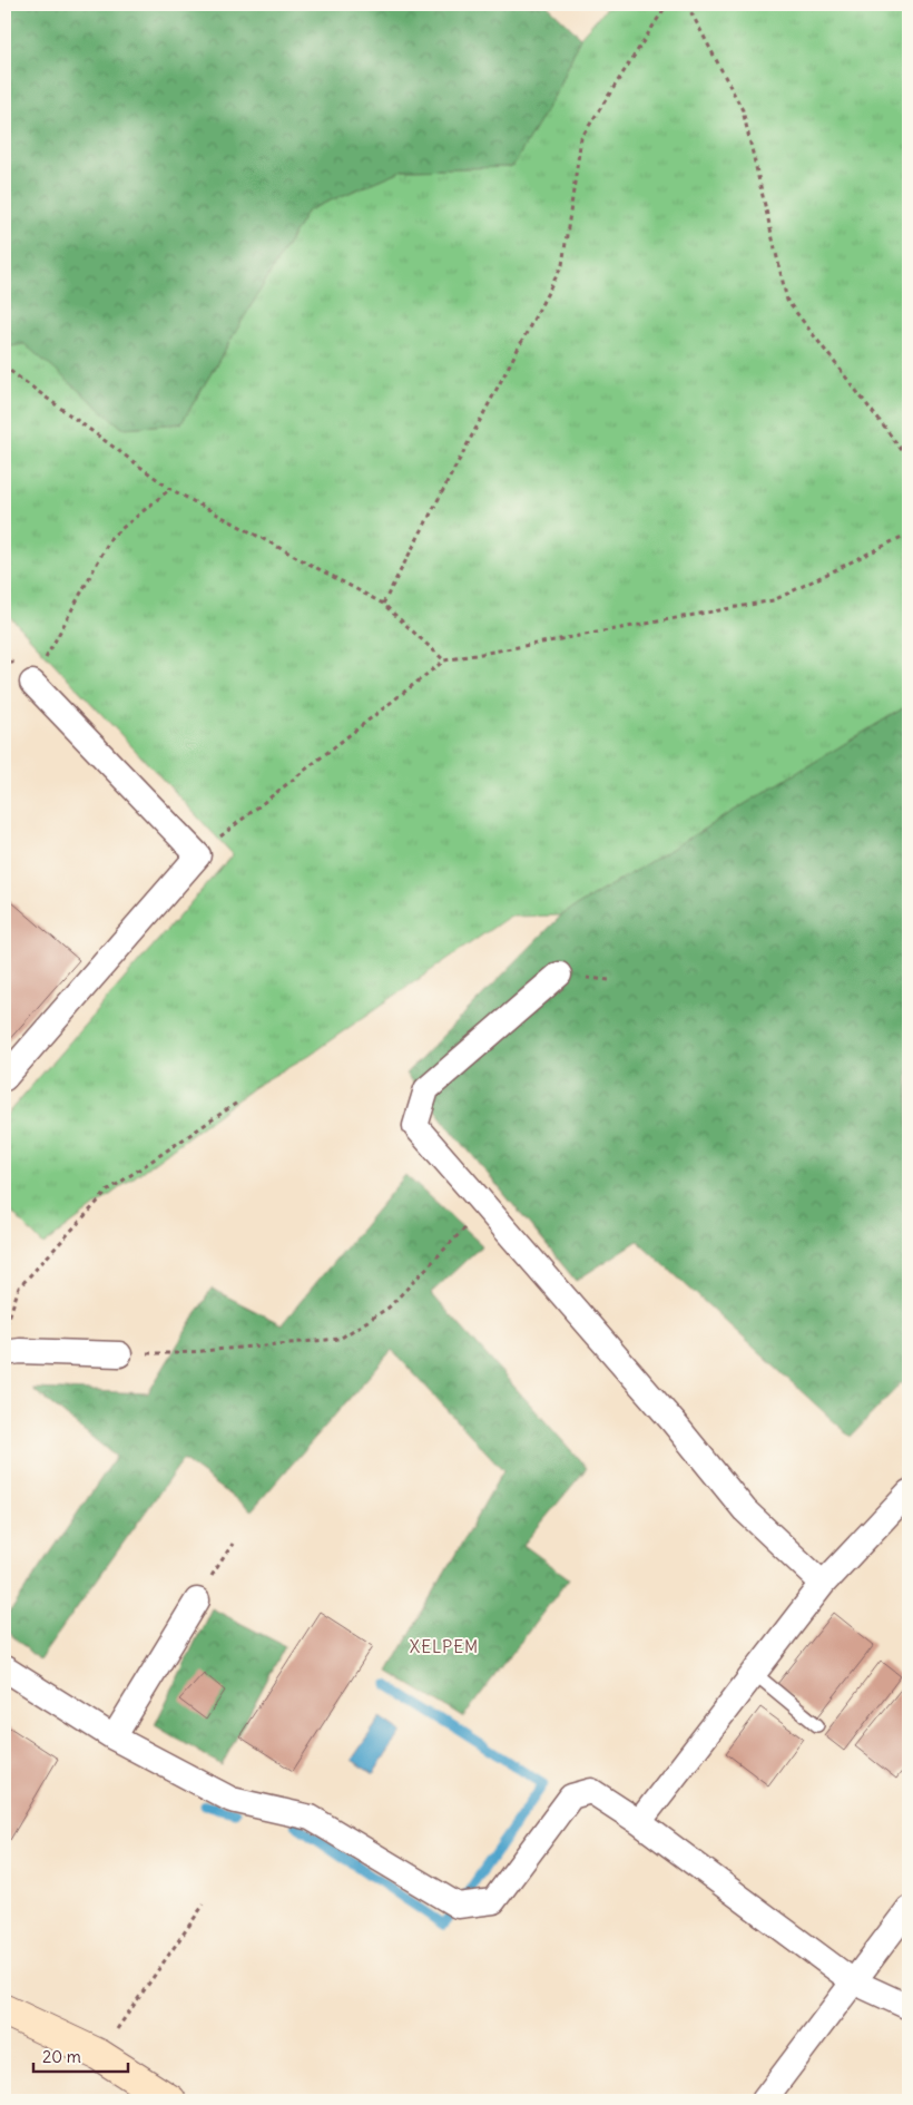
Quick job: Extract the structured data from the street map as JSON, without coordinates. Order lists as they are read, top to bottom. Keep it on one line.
{"districts":["XELPEM"],"scale_bar":"20 m"}
